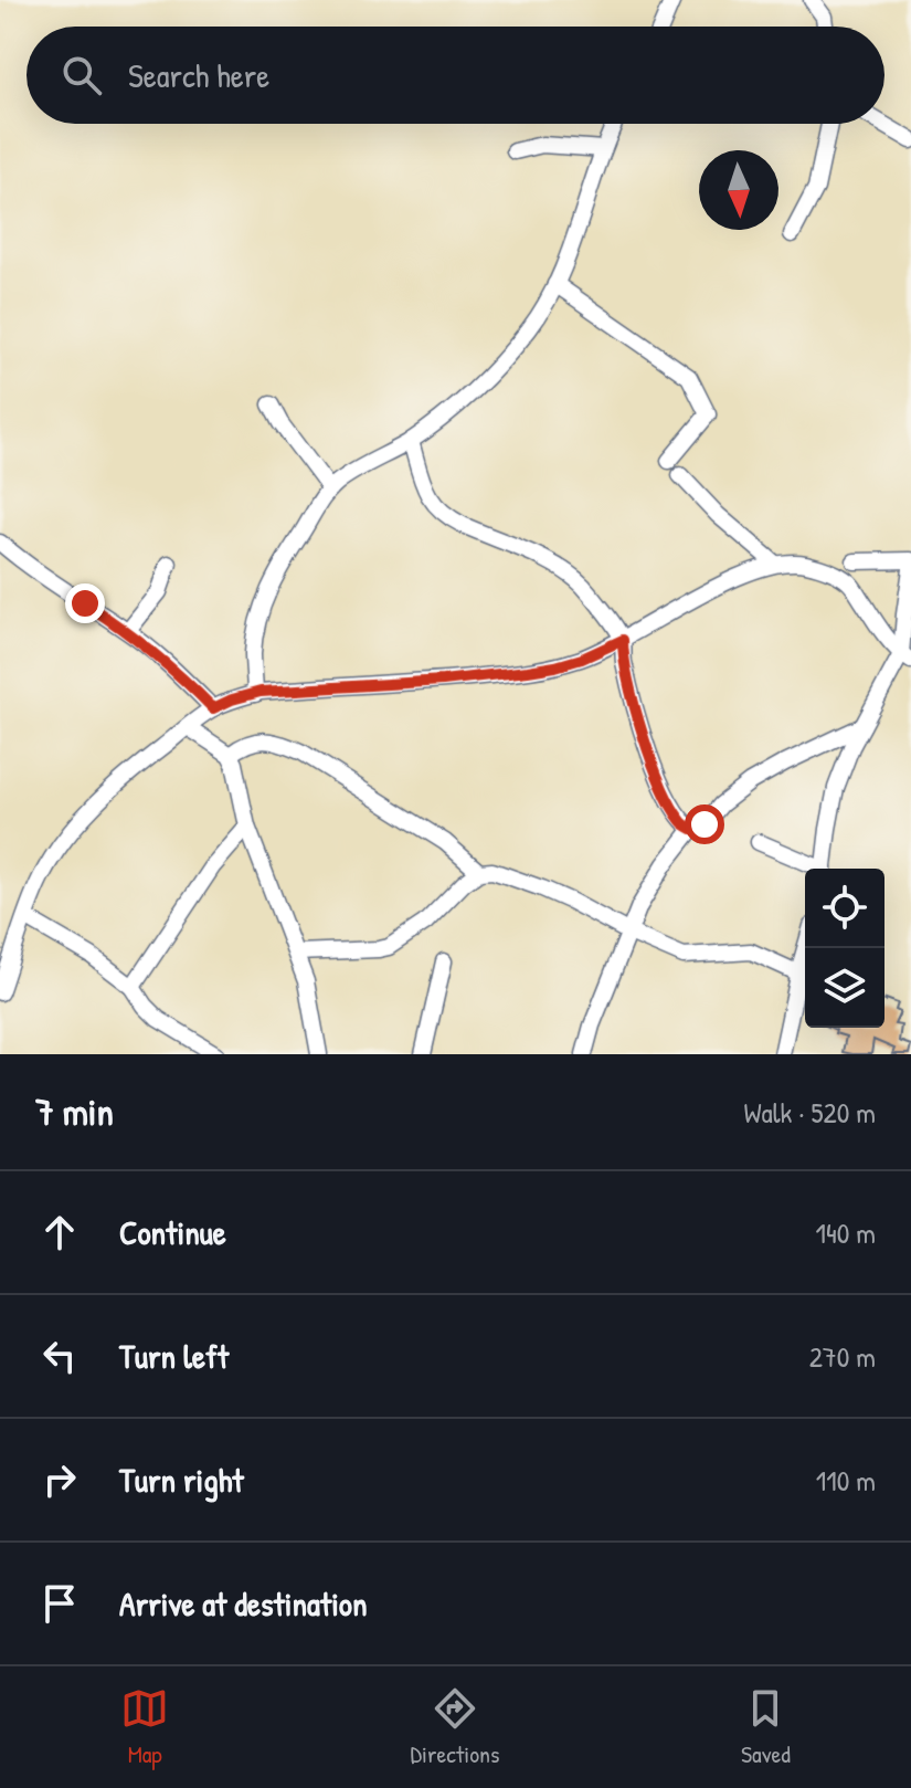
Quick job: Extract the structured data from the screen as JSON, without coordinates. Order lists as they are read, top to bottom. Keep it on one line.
{"north":"bottom","page":{"search":"Search here","heading":["7 min","Walk · 520 m"],"list":[["Continue","140 m"],["Turn left","270 m"],["Turn right","110 m"],"Arrive at destination"],"nav":["Map","Directions","Saved"]}}
